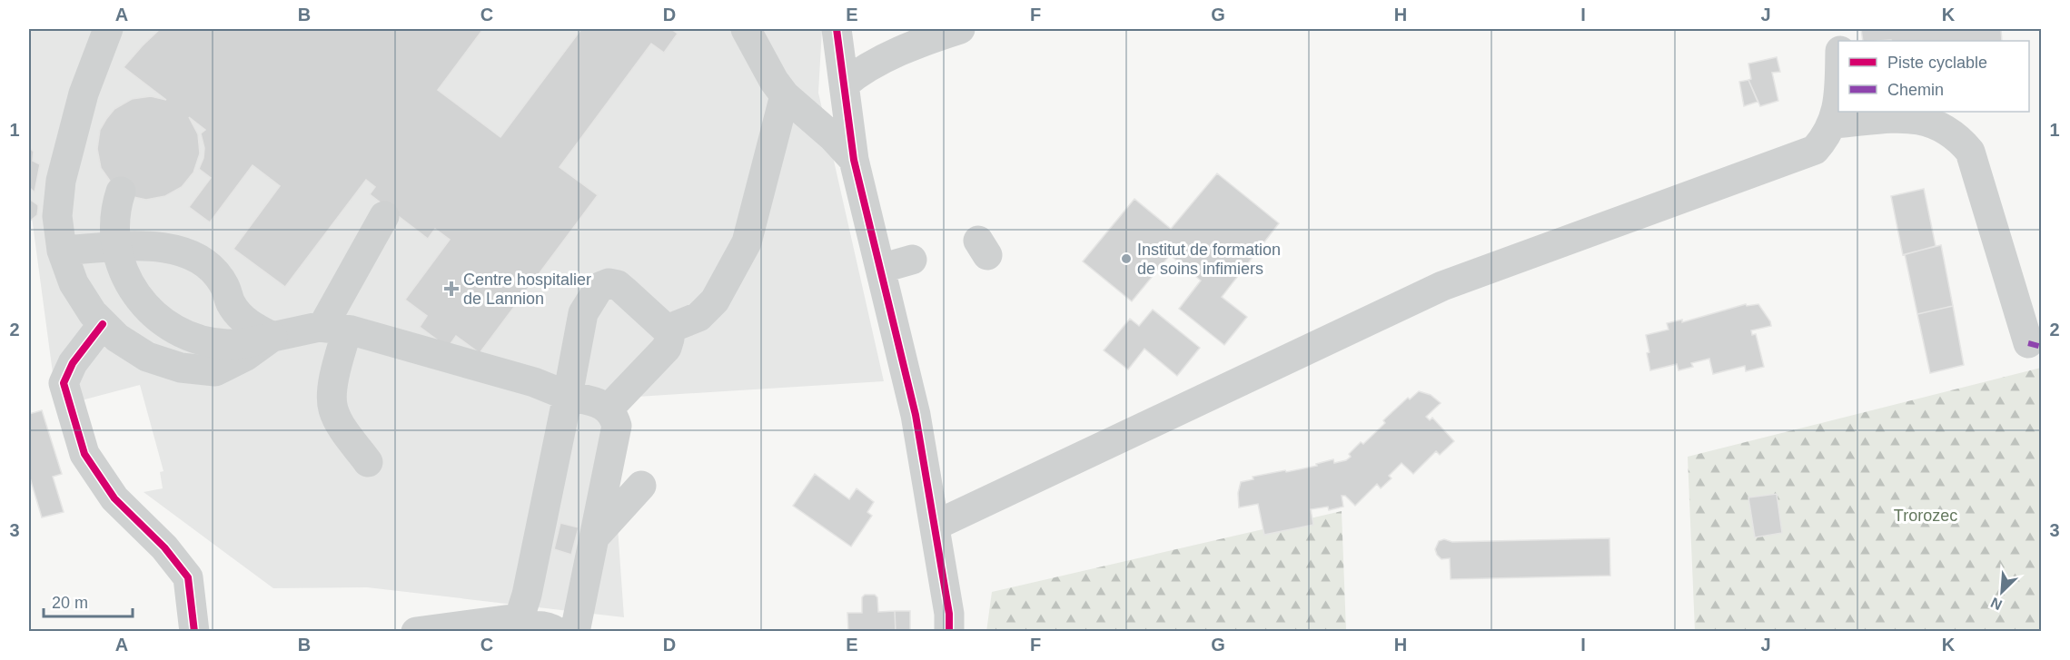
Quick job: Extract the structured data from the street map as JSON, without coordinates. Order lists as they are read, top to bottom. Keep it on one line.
{"parks":["Trorozec"],"places":{"other":["Institut de formation de soins infimiers"],"health":["Centre hospitalier de Lannion"]},"legend":["Piste cyclable","Chemin"],"scale_bar":"20 m","north":"bottom left","grid":{"columns":["A","B","C","D","E","F","G","H","I","J","K"],"rows":["1","2","3"]}}
